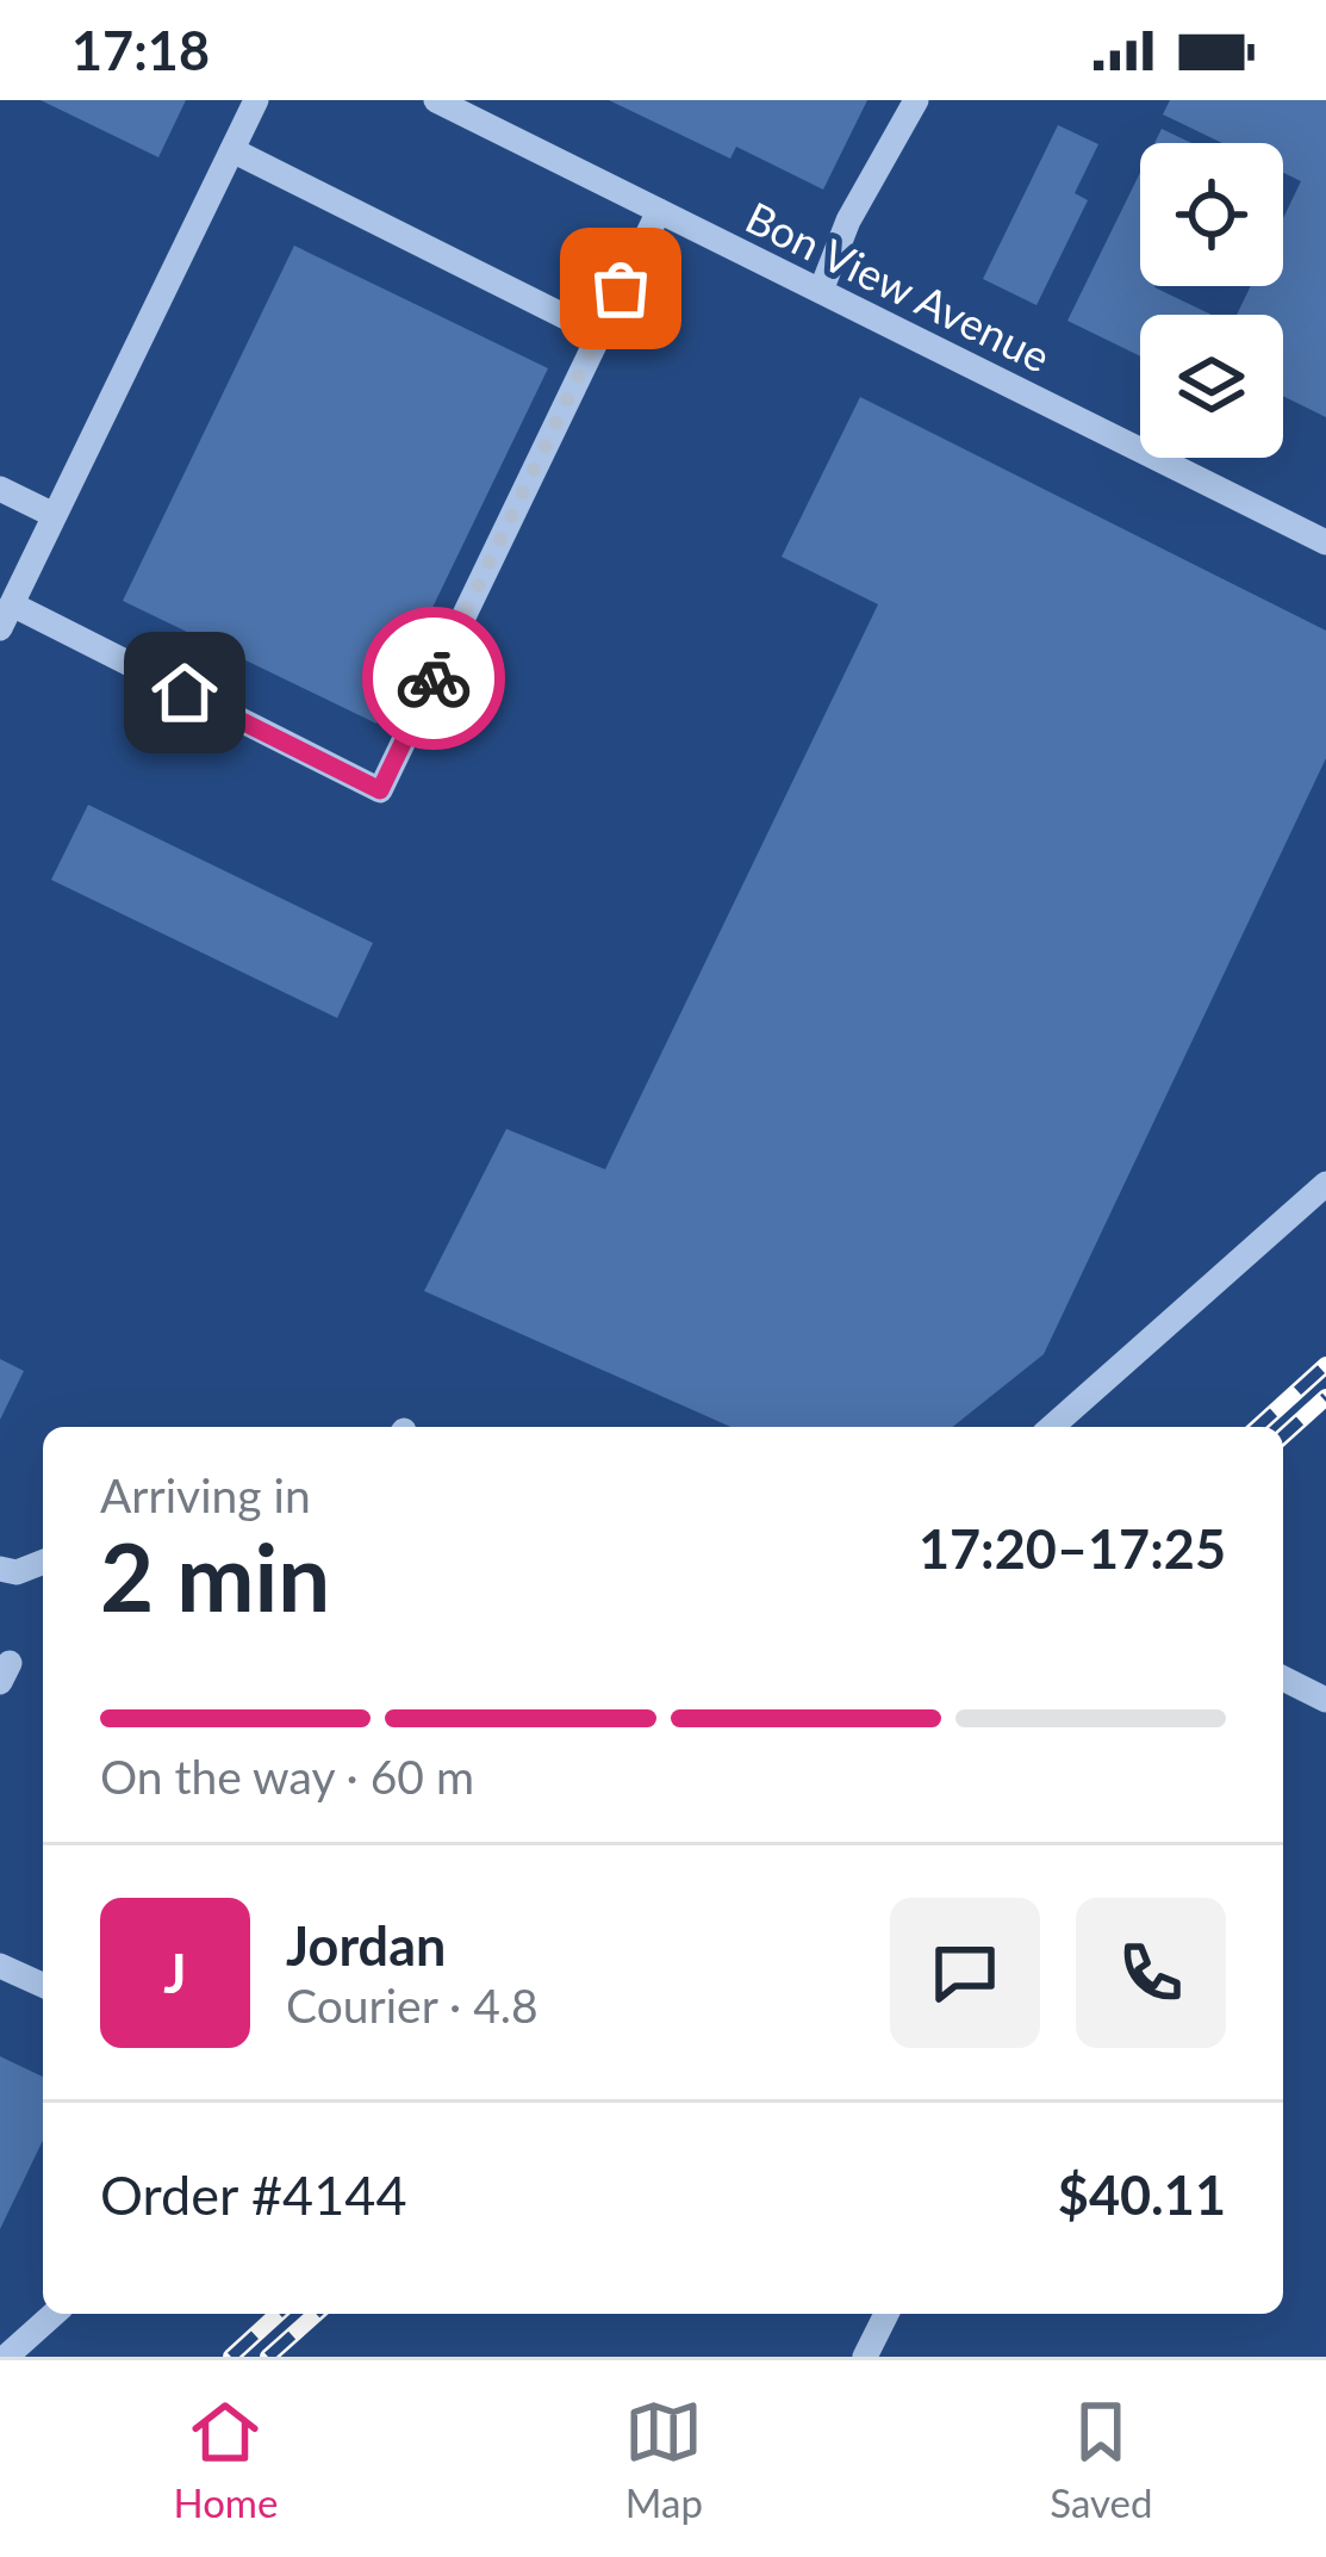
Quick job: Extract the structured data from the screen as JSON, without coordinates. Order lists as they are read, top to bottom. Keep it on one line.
{"streets":{"street":["Bon View Avenue"]},"page":{"status":"17:18","heading":["2 min","Arriving in","17:20–17:25"],"panel":["Jordan","Courier · 4.8","Order #4144","$40.11"],"bar":"On the way · 60 m","round":"J","tabs":["Home","Map","Saved"]}}
